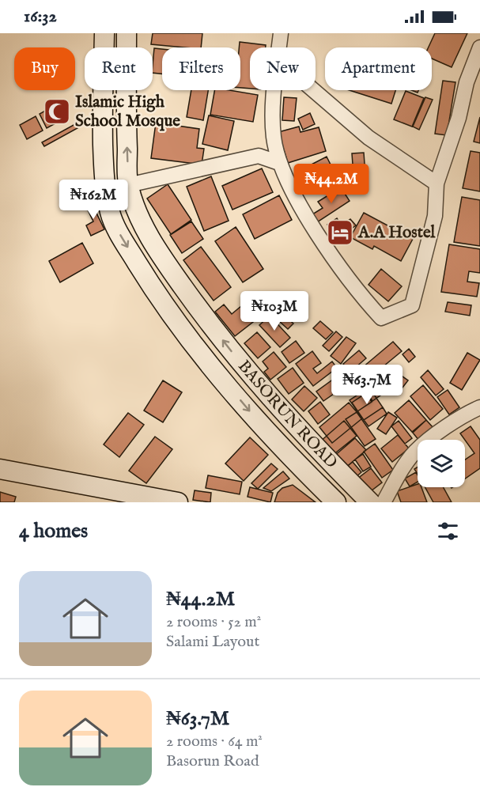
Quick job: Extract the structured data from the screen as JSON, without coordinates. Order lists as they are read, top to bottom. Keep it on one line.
{"streets":{"main road":["BASORUN ROAD"]},"places":{"mosque":["Islamic High School Mosque"],"hotel":["A.A Hostel"]},"page":{"status":"16:32","chip":["Buy","Rent","Filters","New","Apartment"],"price":["₦44.2M","₦162M","₦103M","₦63.7M"],"heading":"4 homes","list":[{"name":"₦44.2M","note":"2 rooms · 52 m² · Salami Layout"},{"name":"₦63.7M","note":"2 rooms · 64 m² · Basorun Road"}]}}
